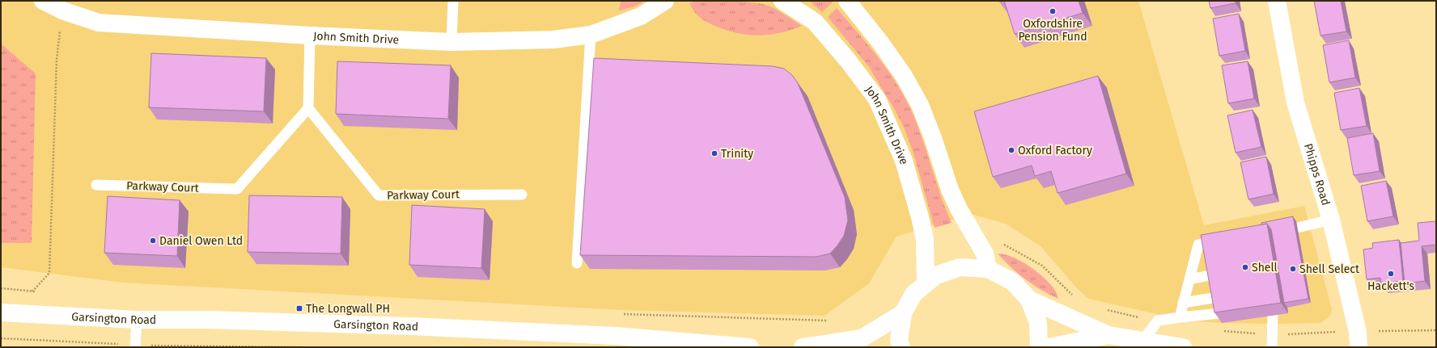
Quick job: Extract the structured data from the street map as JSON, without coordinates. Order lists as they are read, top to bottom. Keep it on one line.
{"streets":{"street":["John Smith Drive","Phipps Road","Garsington Road"],"lane":["Parkway Court"]},"places":{"other":["Oxfordshire Pension Fund","Oxford Factory","Trinity","Daniel Owen Ltd","Shell","Shell Select","Hackett's"],"transit":["The Longwall PH"]}}
